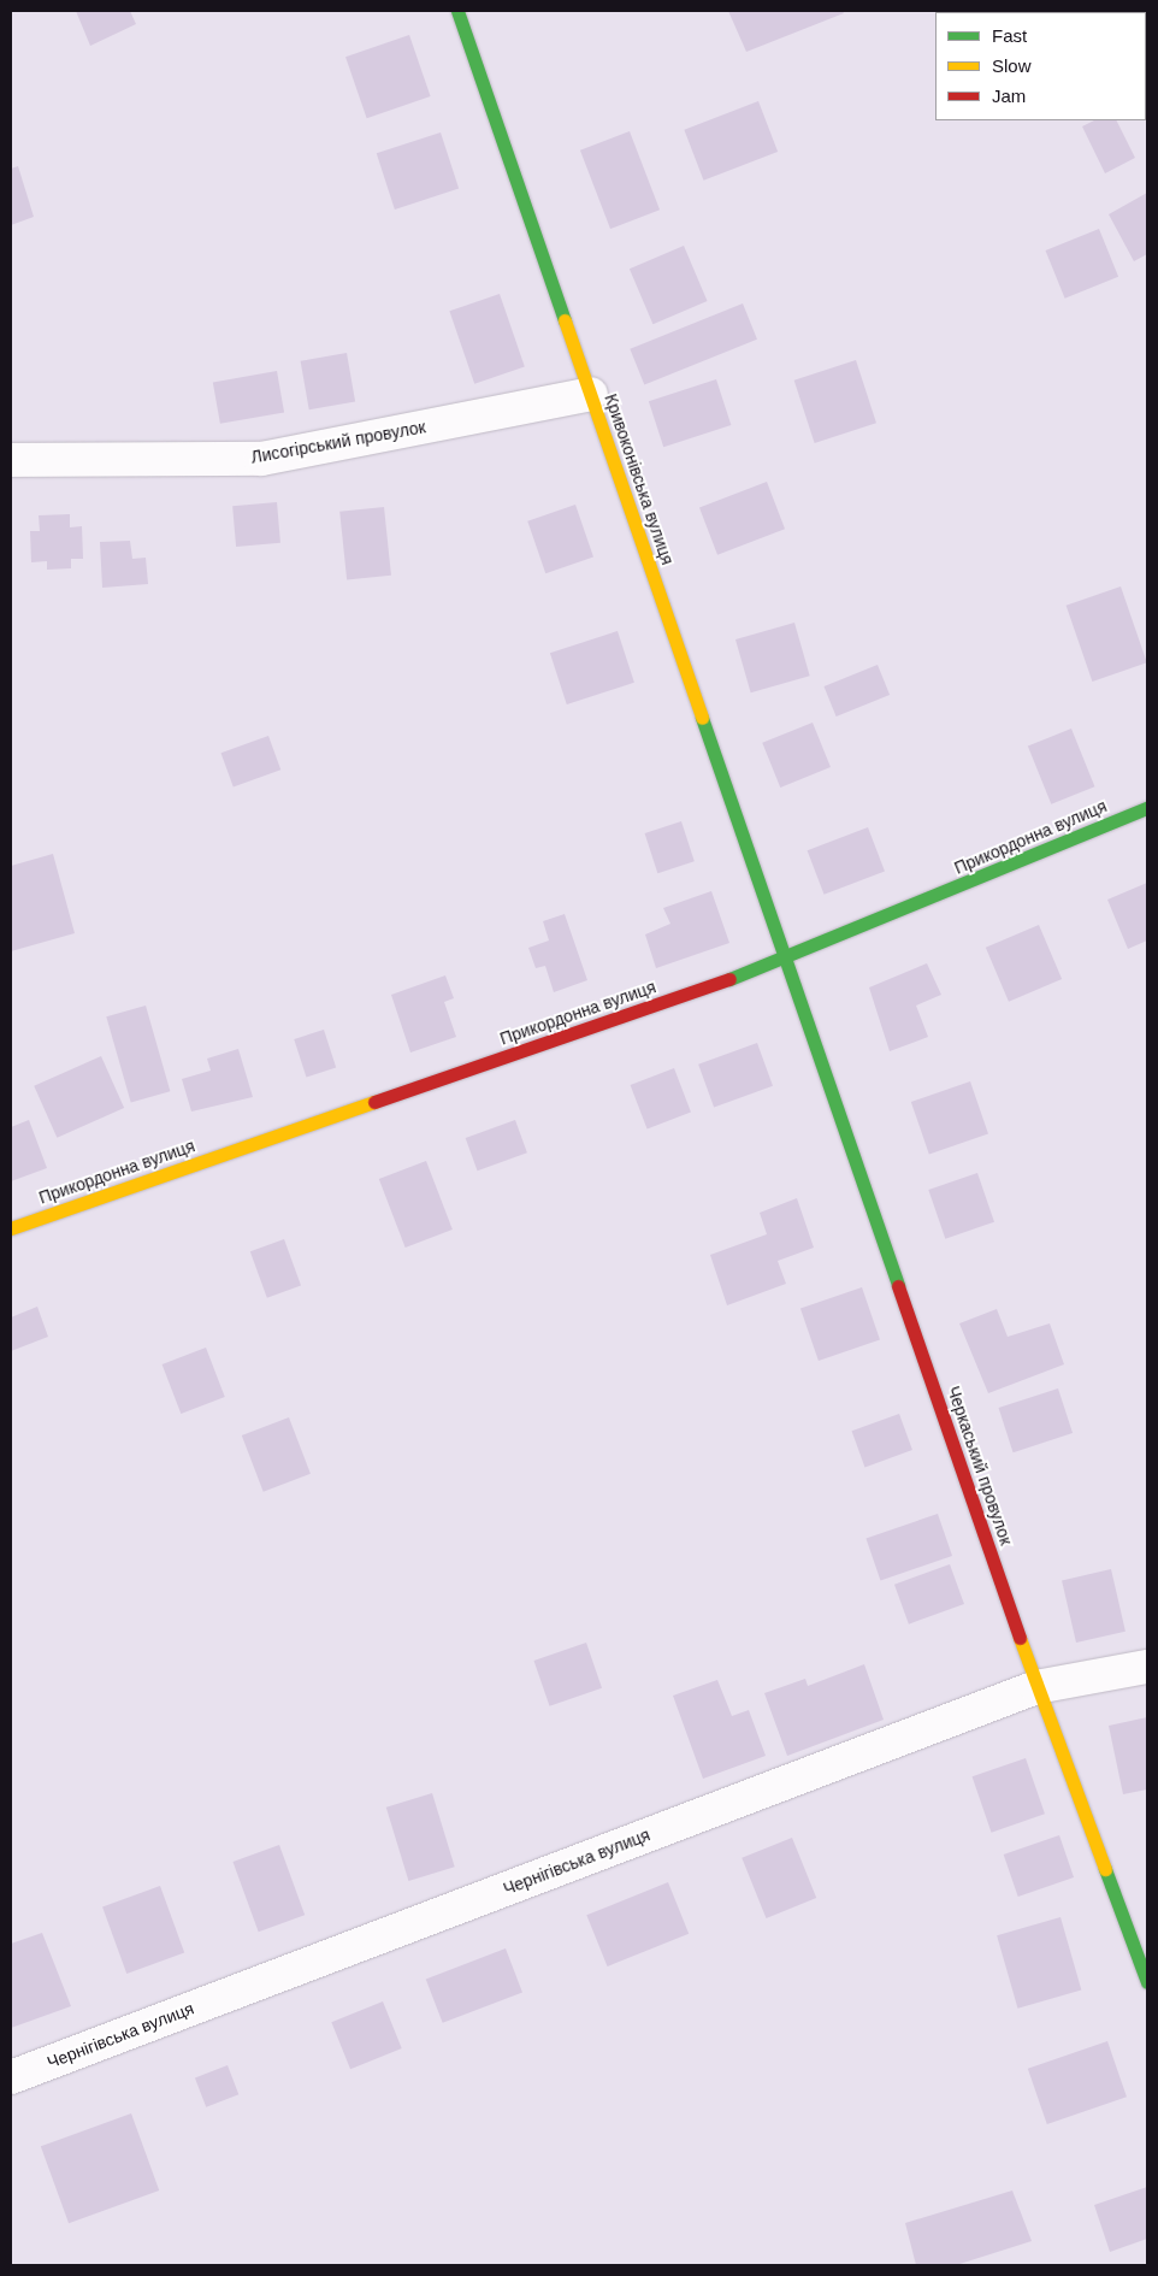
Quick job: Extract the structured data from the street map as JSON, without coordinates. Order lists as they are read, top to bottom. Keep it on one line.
{"streets":{"street":["Лисогірський провулок","Кривоконівська вулиця","Прикордонна вулиця","Черкаський провулок","Чернігівська вулиця"]},"crossings":[["Лисогірський провулок","Кривоконівська вулиця"],["Кривоконівська вулиця","Прикордонна вулиця"],["Кривоконівська вулиця","Черкаський провулок"],["Прикордонна вулиця","Черкаський провулок"],["Черкаський провулок","Чернігівська вулиця"]],"legend":["Fast","Slow","Jam"]}
